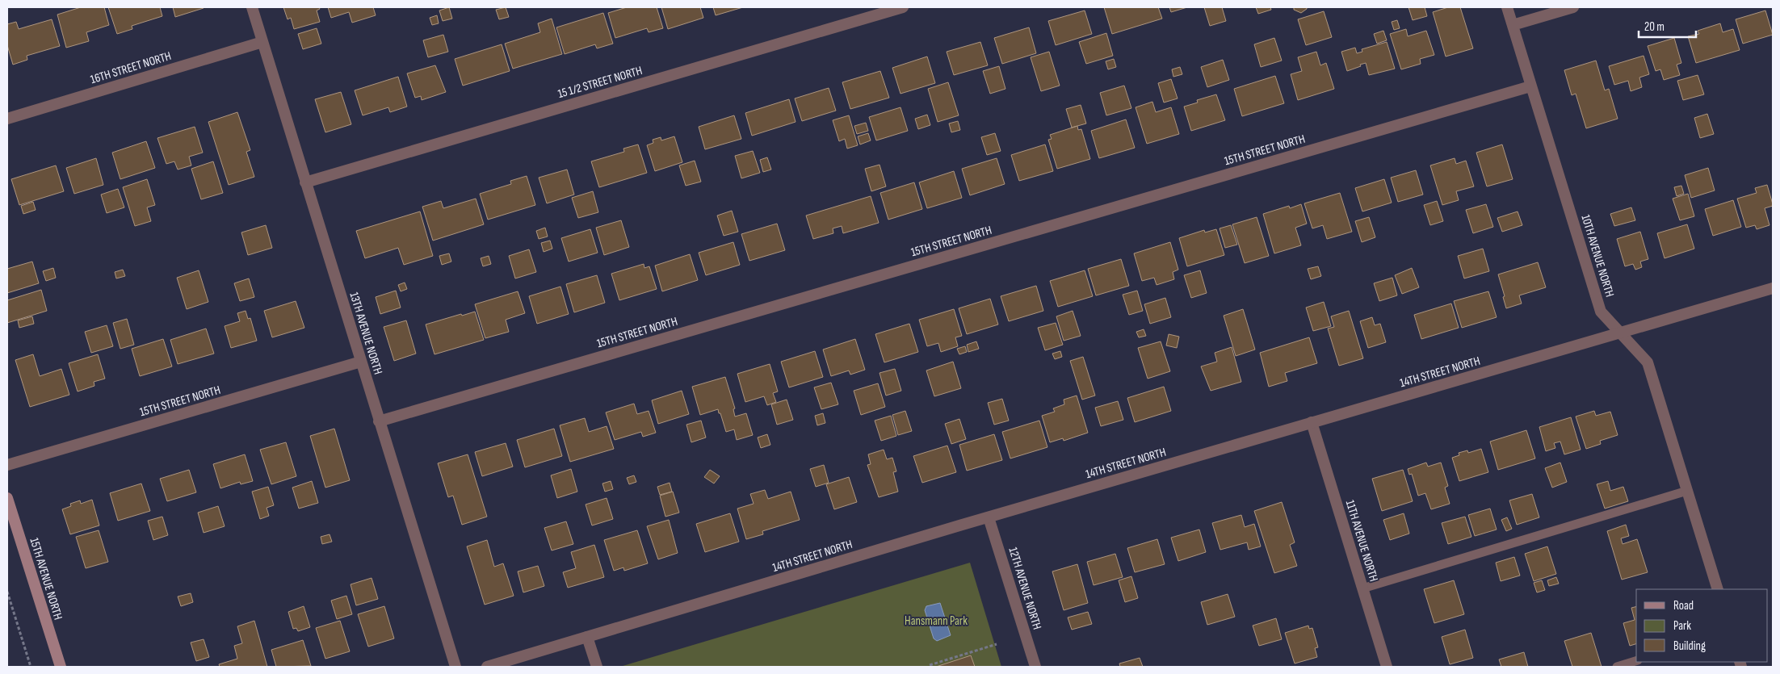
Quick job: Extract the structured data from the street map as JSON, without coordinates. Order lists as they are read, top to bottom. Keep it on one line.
{"streets":{"main road":["15TH AVENUE NORTH"],"street":["16TH STREET NORTH","15 1/2 STREET NORTH","15TH STREET NORTH","10TH AVENUE NORTH","13TH AVENUE NORTH","14TH STREET NORTH","11TH AVENUE NORTH","12TH AVENUE NORTH"]},"crossings":[["16TH STREET NORTH","13TH AVENUE NORTH"],["15 1/2 STREET NORTH","13TH AVENUE NORTH"],["15TH STREET NORTH","10TH AVENUE NORTH"],["15TH STREET NORTH","13TH AVENUE NORTH"],["10TH AVENUE NORTH","14TH STREET NORTH"],["14TH STREET NORTH","11TH AVENUE NORTH"],["14TH STREET NORTH","12TH AVENUE NORTH"]],"parks":["Hansmann Park"],"legend":["Road","Park","Building"],"scale_bar":"20 m"}
